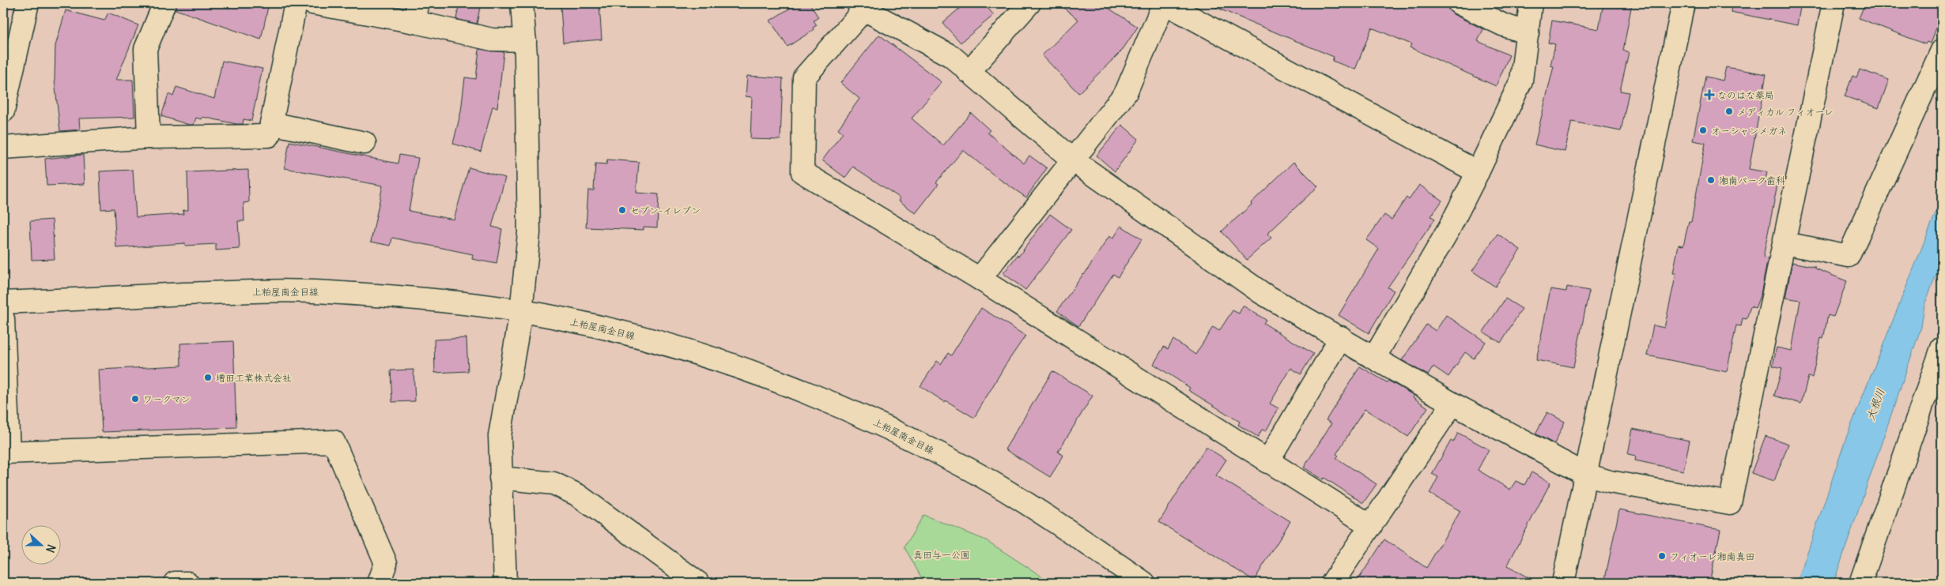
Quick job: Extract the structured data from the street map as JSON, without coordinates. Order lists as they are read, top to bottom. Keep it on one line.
{"streets":{"street":["上粕屋南金目線"]},"water":["大根川"],"parks":["真田与一公園"],"places":{"health":["なのはな薬局"],"other":["メディカル フィオーレ","オーシャンメガネ","湘南パーク歯科","セブン-イレブン","増田工業株式会社","ワークマン","フィオーレ湘南真田"]},"north":"right"}
